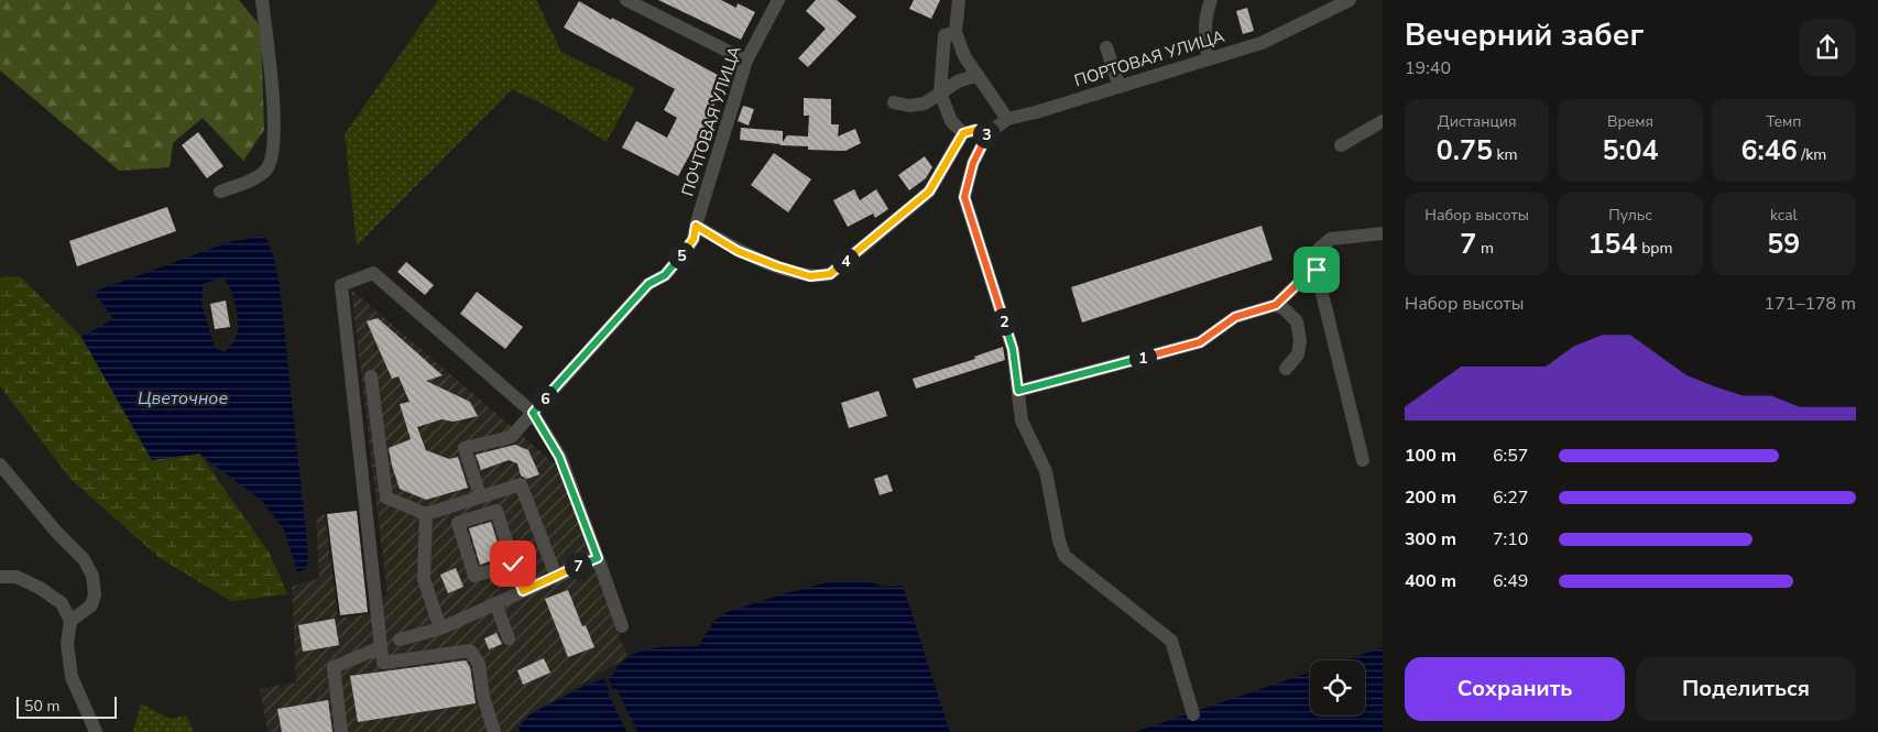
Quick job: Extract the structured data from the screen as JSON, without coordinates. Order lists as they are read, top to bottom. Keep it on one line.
{"streets":{"street":["ПОРТОВАЯ УЛИЦА","ПОЧТОВАЯ УЛИЦА"]},"water":["Цветочное"],"scale_bar":"50 m","page":{"heading":["Вечерний забег","19:40"],"stats":[["Дистанция","0.75 km"],["Время","5:04"],["Темп","6:46 /km"],["Набор высоты","7 m"],["Пульс","154 bpm"],["kcal","59"]],"pins":["3","5","4","2","1","6","7"],"chart":["Набор высоты","171–178 m"],"list":[{"name":"100 m","note":"6:57"},{"name":"200 m","note":"6:27"},{"name":"300 m","note":"7:10"},{"name":"400 m","note":"6:49"}],"buttons":["Сохранить","Поделиться"],"scale":"50 m"}}
